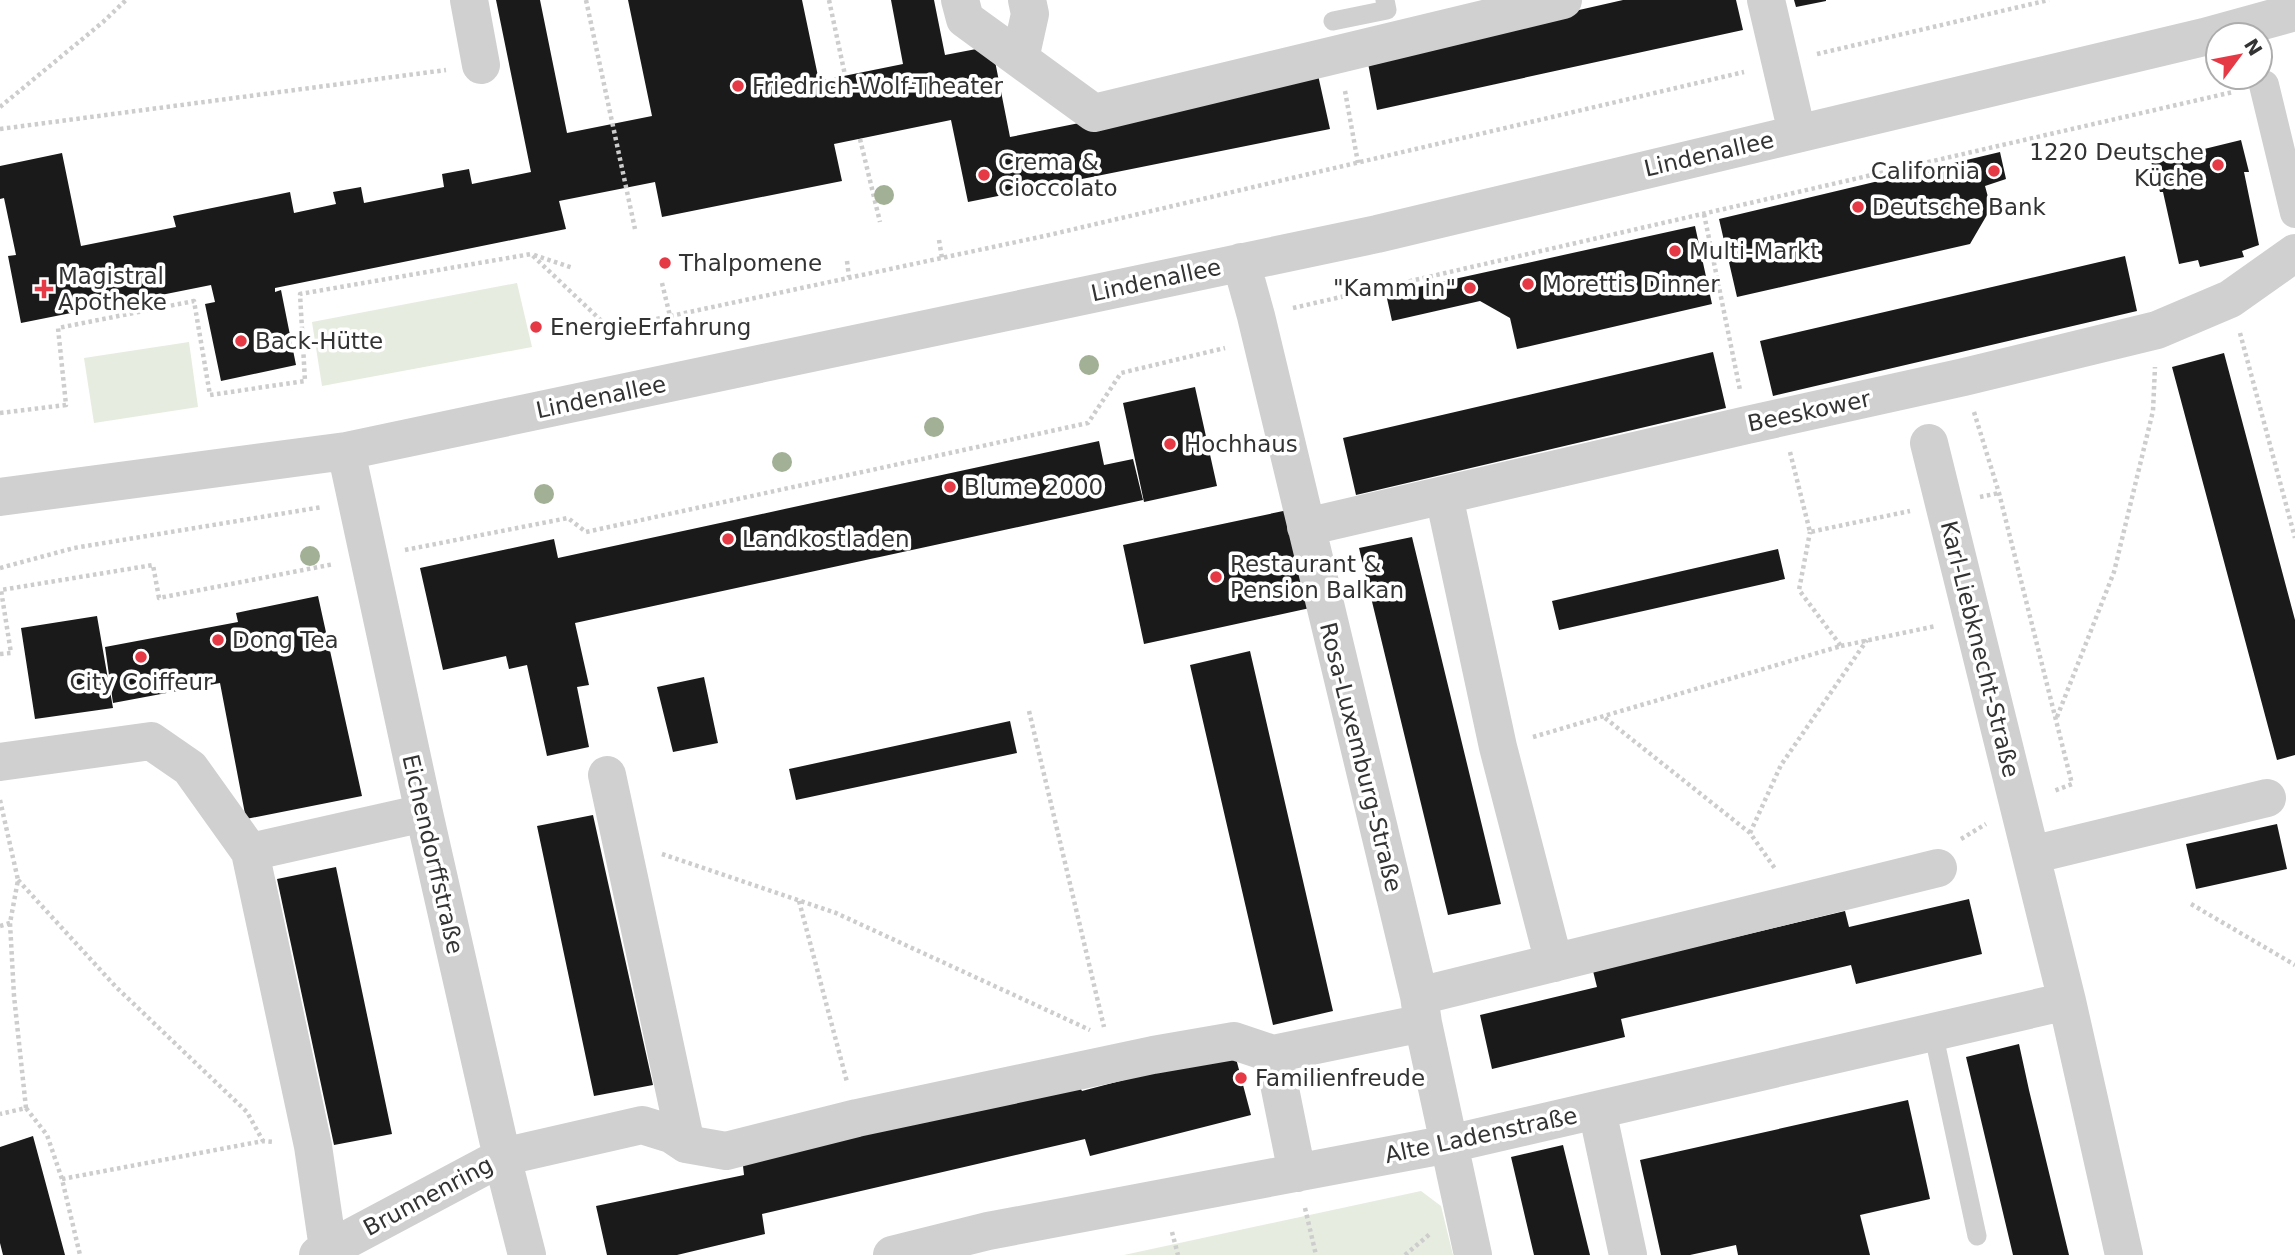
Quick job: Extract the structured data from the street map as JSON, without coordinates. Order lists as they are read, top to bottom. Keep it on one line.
{"streets":{"street":["Lindenallee","Beeskower","Karl-Liebknecht-Straße","Rosa-Luxemburg-Straße","Eichendorffstraße","Alte Ladenstraße","Brunnenring"]},"crossings":[["Lindenallee","Rosa-Luxemburg-Straße"],["Lindenallee","Eichendorffstraße"],["Beeskower","Rosa-Luxemburg-Straße"],["Karl-Liebknecht-Straße","Alte Ladenstraße"],["Rosa-Luxemburg-Straße","Alte Ladenstraße"],["Eichendorffstraße","Brunnenring"]],"places":{"other":["Friedrich-Wolf-Theater","1220 Deutsche Küche","California","Crema & Cioccolato","Deutsche Bank","Multi-Markt","Thalpomene","Morettis Dinner","\"Kamm in\"","EnergieErfahrung","Back-Hütte","Hochhaus","Blume 2000","Landkostladen","Restaurant & Pension Balkan","Dong Tea","City Coiffeur","Familienfreude"],"health":["Magistral Apotheke"]},"north":"top right"}
